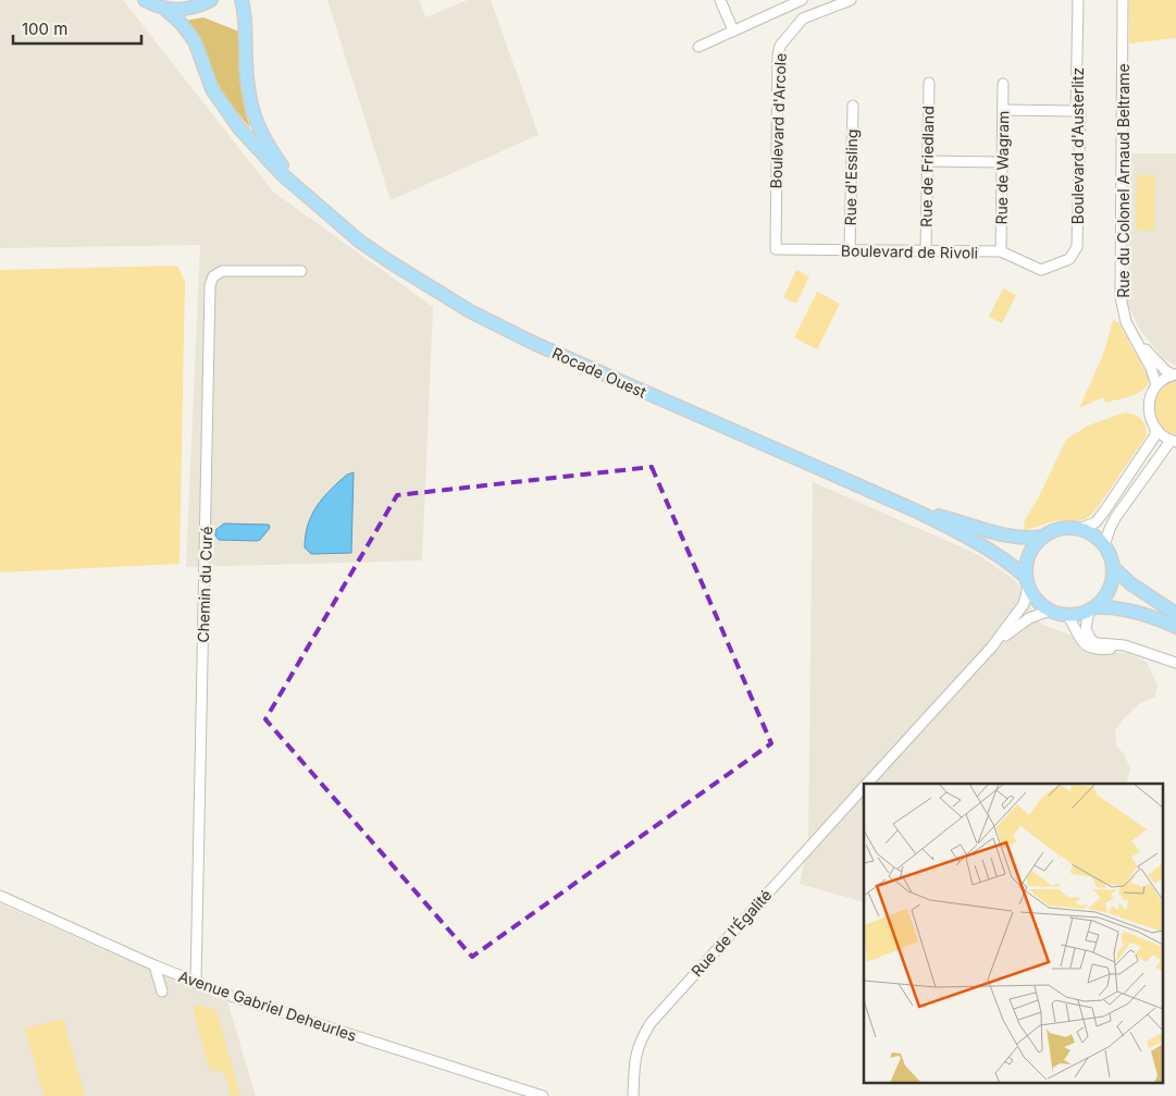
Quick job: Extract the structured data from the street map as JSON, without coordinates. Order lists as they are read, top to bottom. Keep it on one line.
{"streets":{"main road":["Rocade Ouest"],"street":["Boulevard d'Arcole","Boulevard d'Austerlitz","Rue de Friedland","Rue de Wagram","Rue d'Essling","Rue du Colonel Arnaud Beltrame","Boulevard de Rivoli","Chemin du Curé","Rue de l'Égalité","Avenue Gabriel Deheurles"]},"crossings":[["Boulevard d'Arcole","Boulevard de Rivoli"],["Boulevard d'Austerlitz","Boulevard de Rivoli"],["Rue de Friedland","Boulevard de Rivoli"],["Rue de Wagram","Boulevard de Rivoli"],["Rue d'Essling","Boulevard de Rivoli"],["Chemin du Curé","Avenue Gabriel Deheurles"]],"scale_bar":"100 m"}
